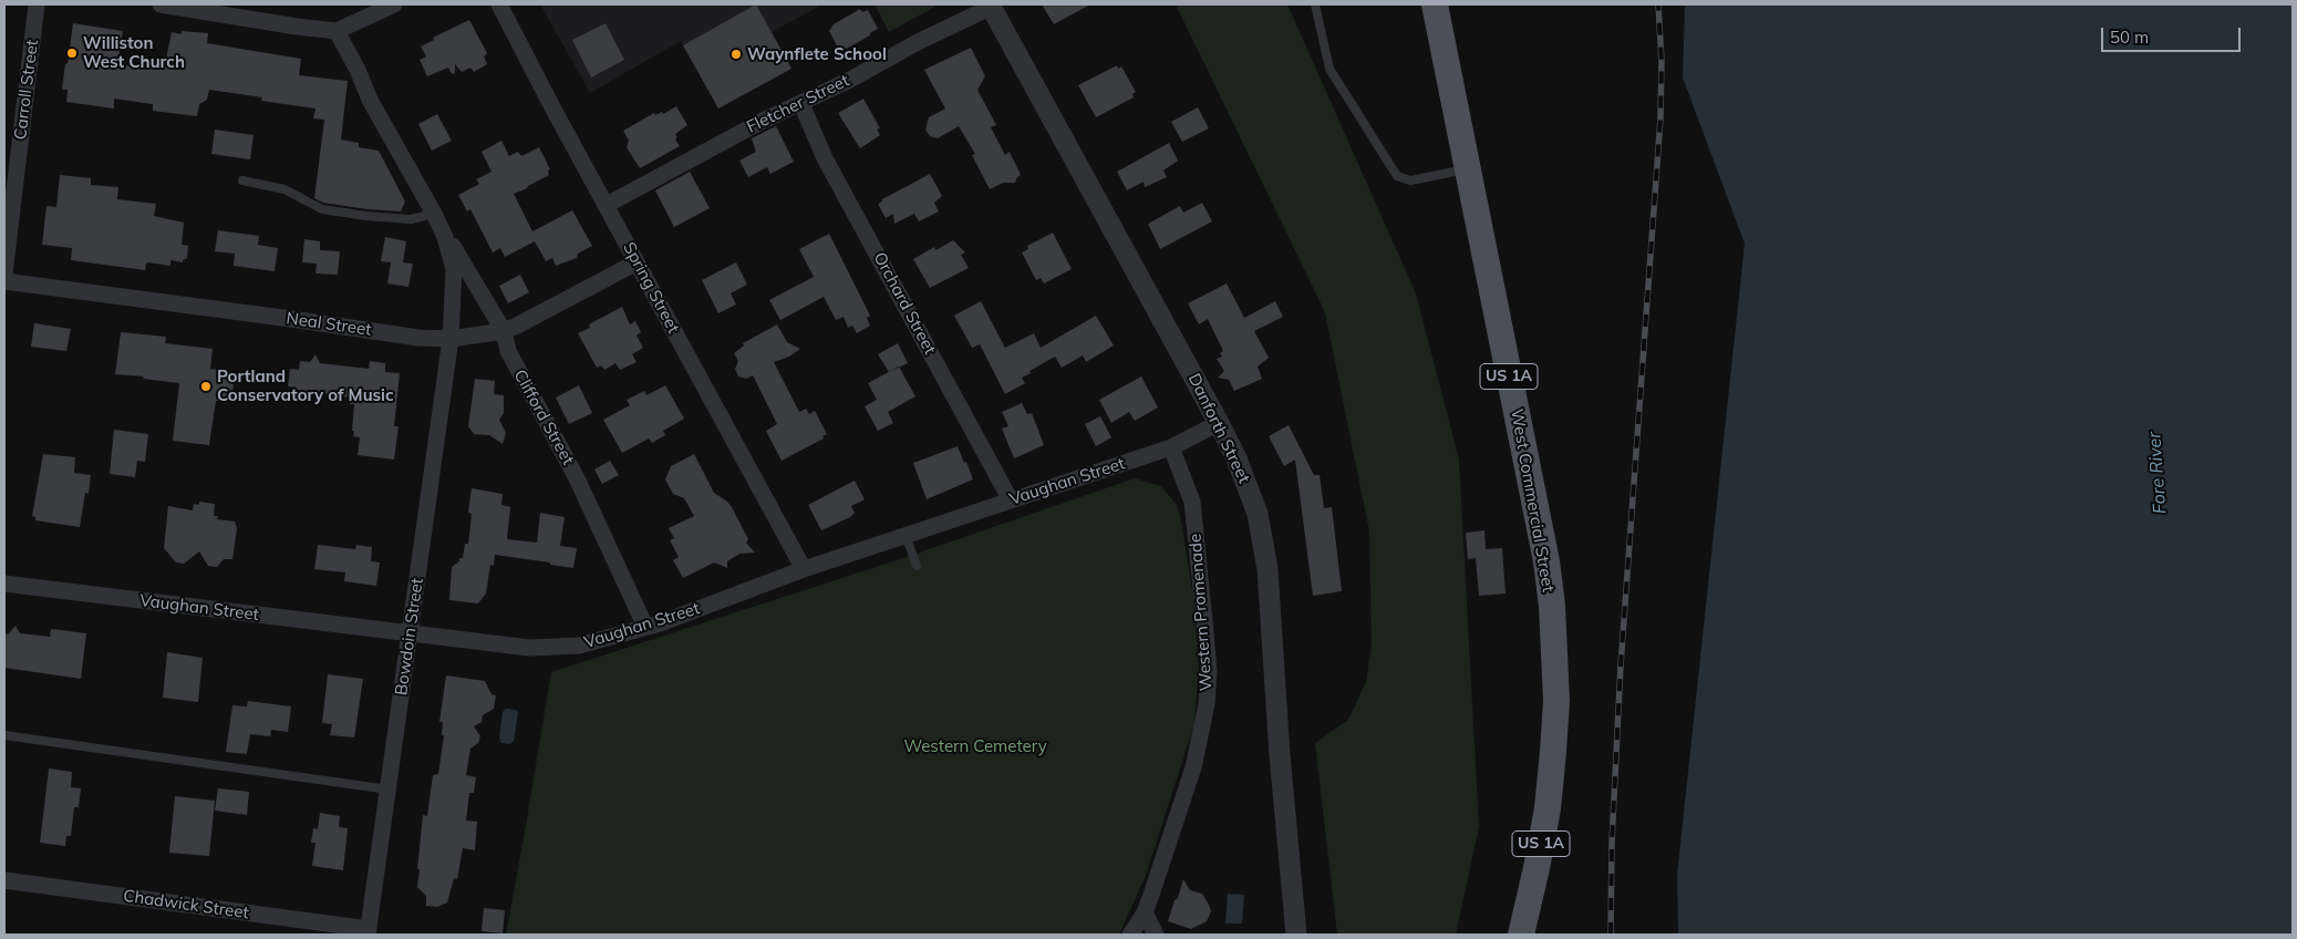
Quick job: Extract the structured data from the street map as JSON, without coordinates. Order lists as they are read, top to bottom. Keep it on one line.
{"streets":{"main road":["US 1A","West Commercial Street"],"street":["Carroll Street","Fletcher Street","Spring Street","Orchard Street","Neal Street","Clifford Street","Danforth Street","Vaughan Street","Western Promenade","Bowdoin Street","Chadwick Street"]},"crossings":[["Fletcher Street","Spring Street"],["Fletcher Street","Orchard Street"],["Fletcher Street","Danforth Street"],["Spring Street","Neal Street"],["Spring Street","Vaughan Street"],["Orchard Street","Vaughan Street"],["Neal Street","Clifford Street"],["Neal Street","Bowdoin Street"],["Clifford Street","Vaughan Street"],["Clifford Street","Bowdoin Street"],["Danforth Street","Vaughan Street"],["Vaughan Street","Western Promenade"],["Vaughan Street","Bowdoin Street"],["Bowdoin Street","Chadwick Street"]],"water":["Fore River"],"parks":["Western Cemetery"],"places":["Williston West Church","Waynflete School","Portland Conservatory of Music"],"scale_bar":"50 m"}
